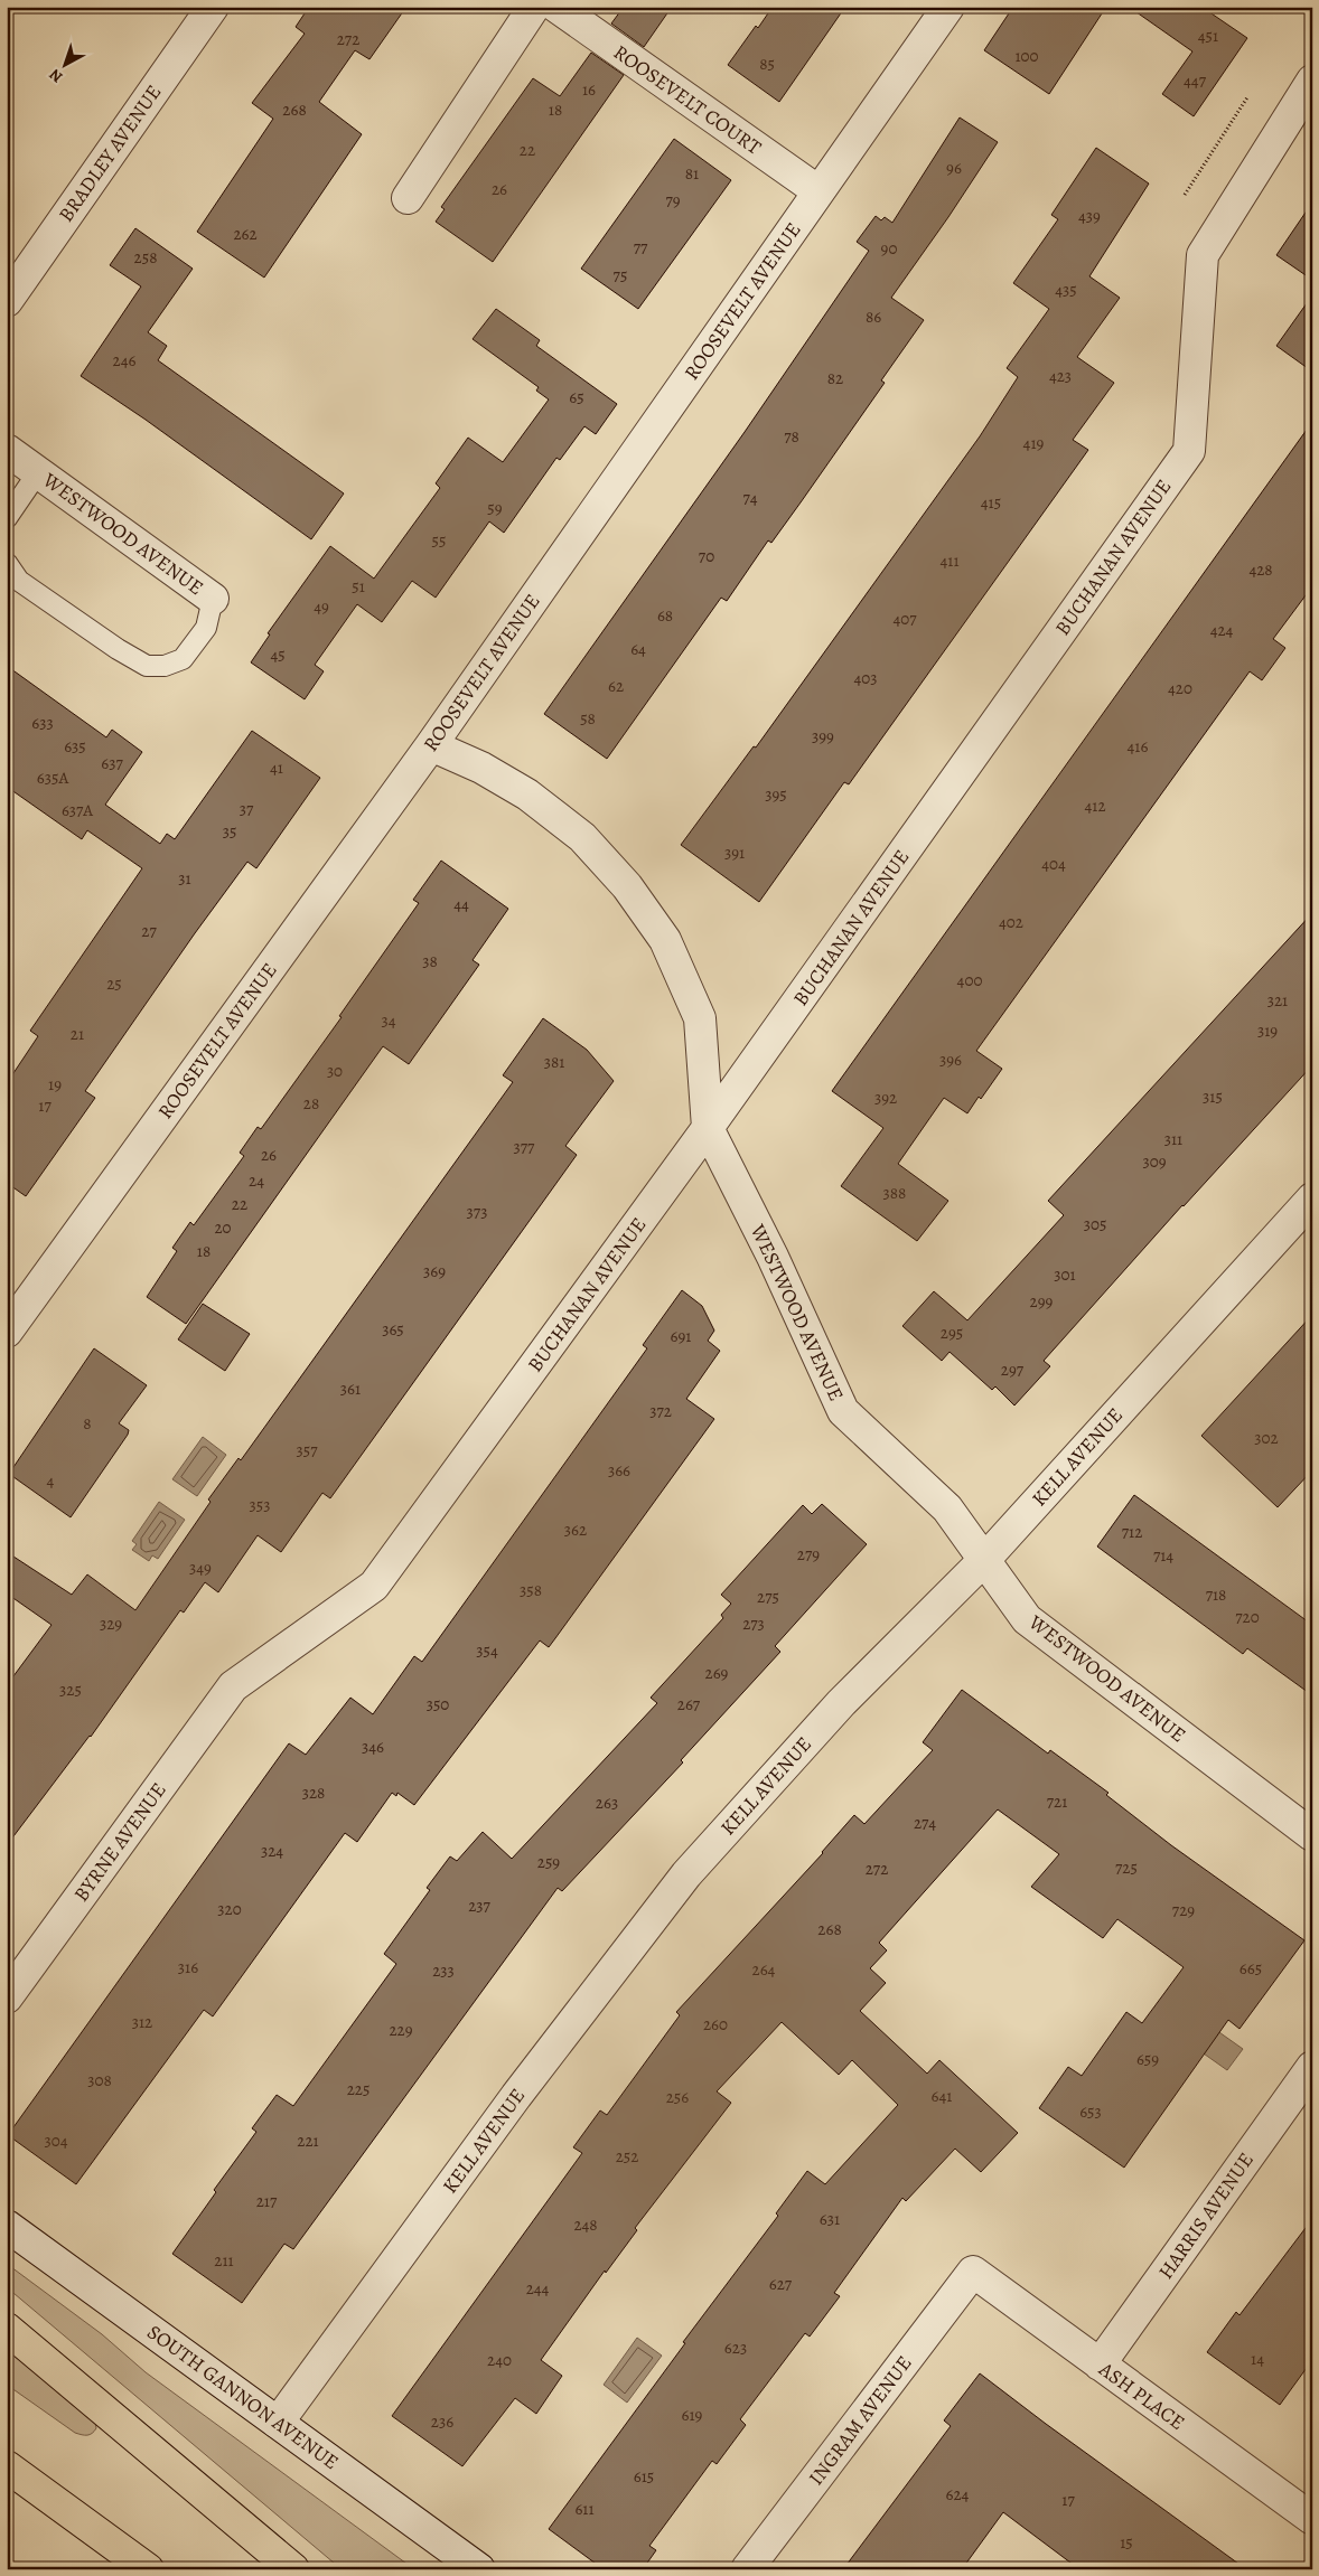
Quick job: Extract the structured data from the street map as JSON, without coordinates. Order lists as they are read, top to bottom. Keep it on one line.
{"streets":{"street":["ROOSEVELT COURT","BRADLEY AVENUE","ROOSEVELT AVENUE","WESTWOOD AVENUE","BUCHANAN AVENUE","KELL AVENUE","BYRNE AVENUE","HARRIS AVENUE","ASH PLACE","SOUTH GANNON AVENUE","INGRAM AVENUE"]},"crossings":[["ROOSEVELT COURT","ROOSEVELT AVENUE"],["ROOSEVELT AVENUE","WESTWOOD AVENUE"],["WESTWOOD AVENUE","BUCHANAN AVENUE"],["WESTWOOD AVENUE","KELL AVENUE"],["BUCHANAN AVENUE","BYRNE AVENUE"],["KELL AVENUE","SOUTH GANNON AVENUE"],["HARRIS AVENUE","ASH PLACE"],["ASH PLACE","INGRAM AVENUE"]],"house_numbers":["451","272","100","85","447","16","268","18","22","96","81","26","79","439","262","77","90","258","75","435","86","246","423","82","65","78","419","74","415","59","55","70","411","428","51","49","68","407","424","64","45","403","62","420","58","633","399","635","416","637","41","635A","395","412","37","637A","35","391","404","31","44","402","27","38","400","25","321","34","319","21","396","381","30","19","315","392","28","17","311","377","26","309","24","388","22","373","305","20","18","369","301","299","365","295","691","297","361","372","8","302","357","366","4","353","362","712","279","714","349","358","718","275","720","329","273","354","269","325","350","267","346","328","721","263","274","324","259","725","272","237","320","729","268","316","665","264","233","312","260","229","659","308","225","641","256","653","304","221","252","217","631","248","211","627","244","623","14","240","619","236","615","624","17","611","15"],"north":"bottom left"}
